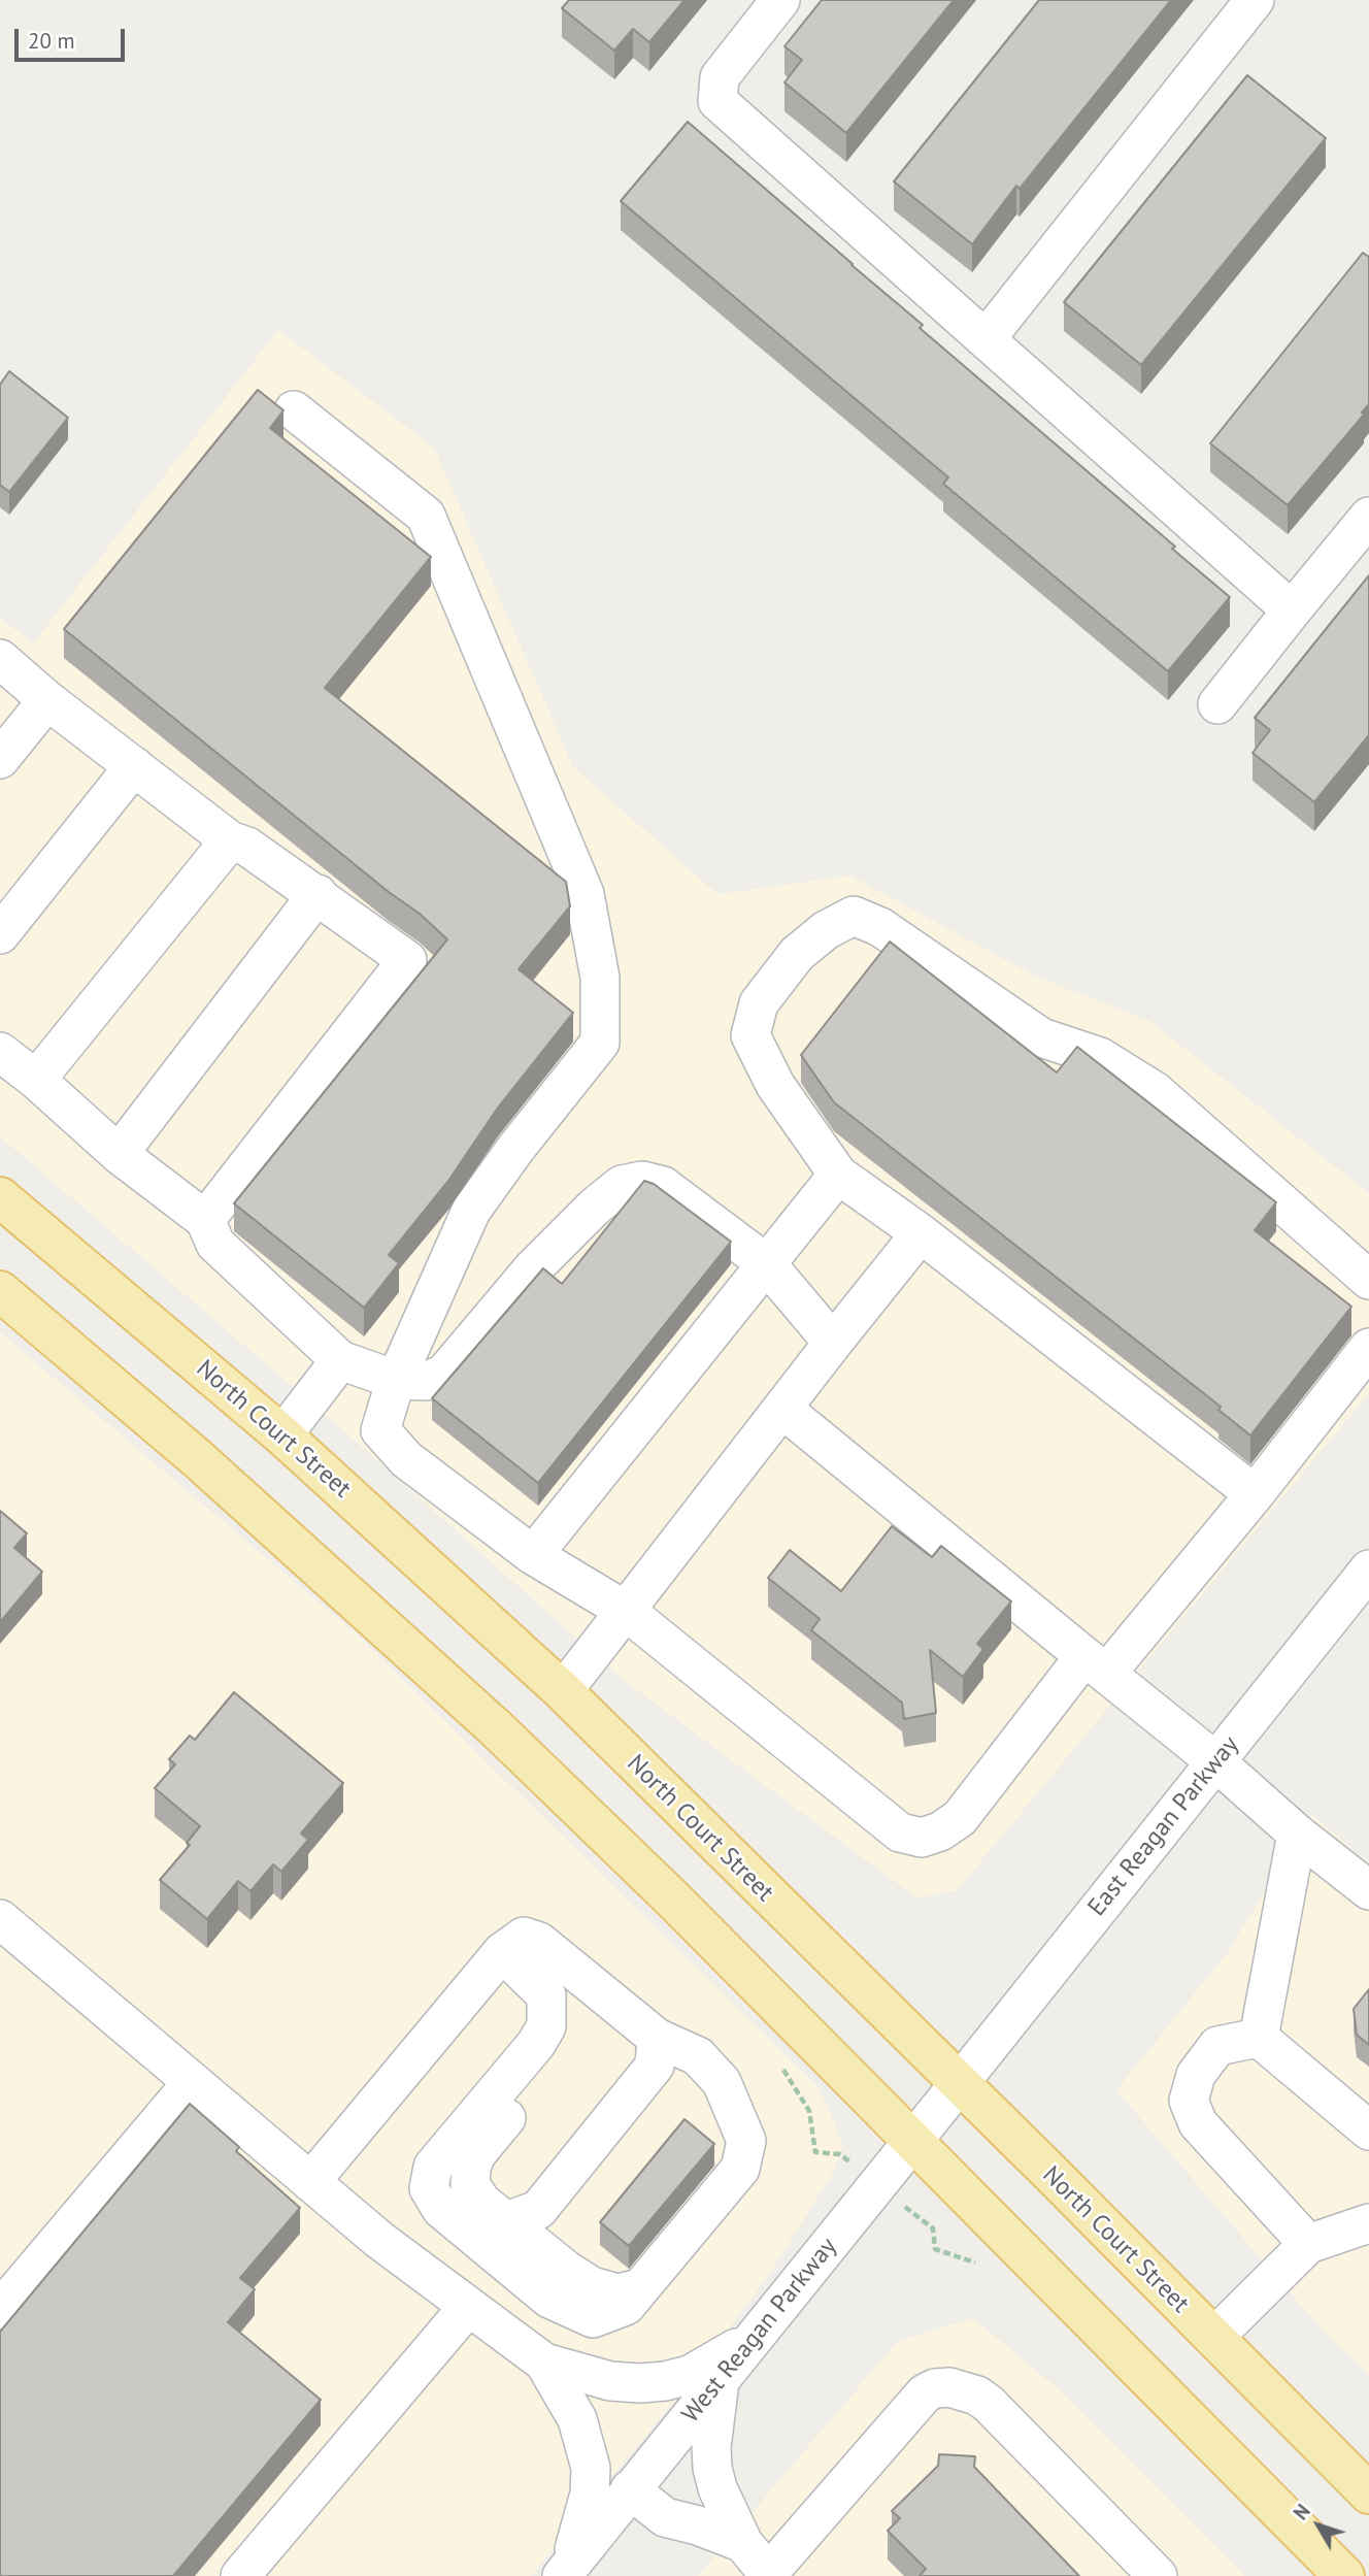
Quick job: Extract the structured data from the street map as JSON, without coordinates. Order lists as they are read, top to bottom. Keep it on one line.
{"streets":{"main road":["North Court Street"],"street":["East Reagan Parkway","West Reagan Parkway"]},"crossings":[["North Court Street","East Reagan Parkway"],["North Court Street","West Reagan Parkway"],["East Reagan Parkway","West Reagan Parkway"]],"scale_bar":"20 m","north":"top left"}
